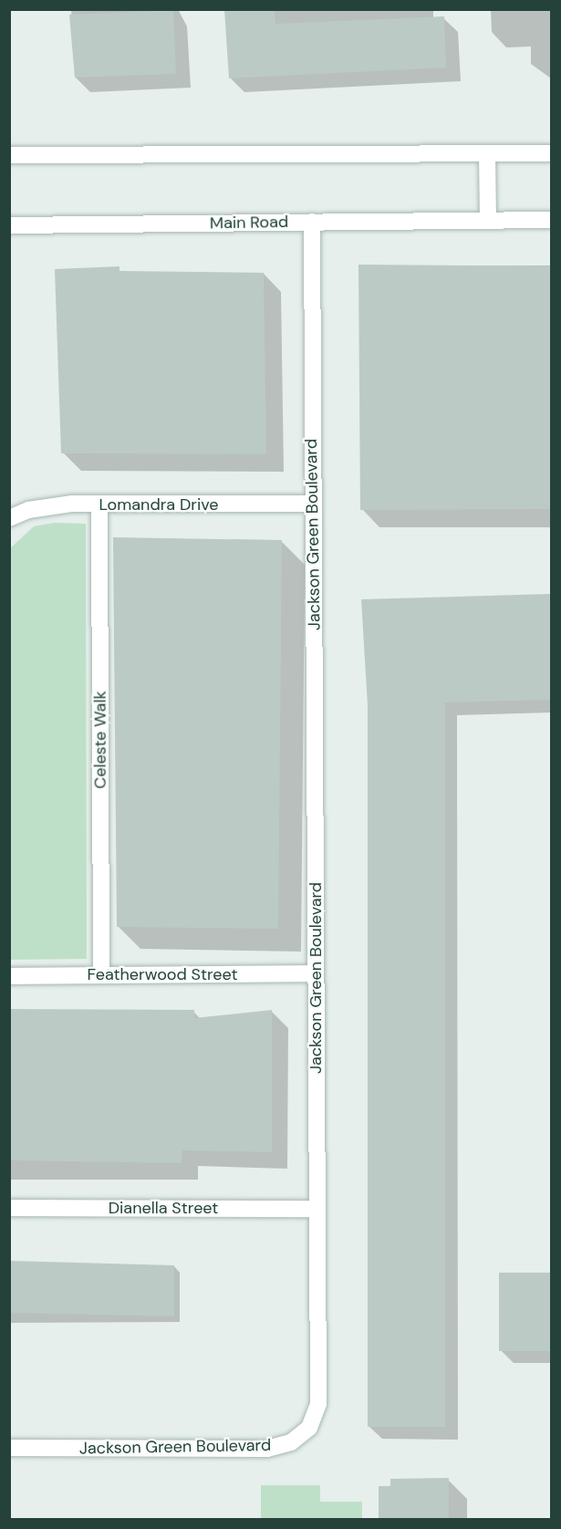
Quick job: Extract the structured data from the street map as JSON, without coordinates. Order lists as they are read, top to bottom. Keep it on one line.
{"streets":{"street":["Main Road","Lomandra Drive","Jackson Green Boulevard","Celeste Walk","Featherwood Street","Dianella Street"]},"crossings":[["Main Road","Jackson Green Boulevard"],["Lomandra Drive","Jackson Green Boulevard"],["Lomandra Drive","Celeste Walk"],["Jackson Green Boulevard","Featherwood Street"],["Jackson Green Boulevard","Dianella Street"],["Celeste Walk","Featherwood Street"]]}
